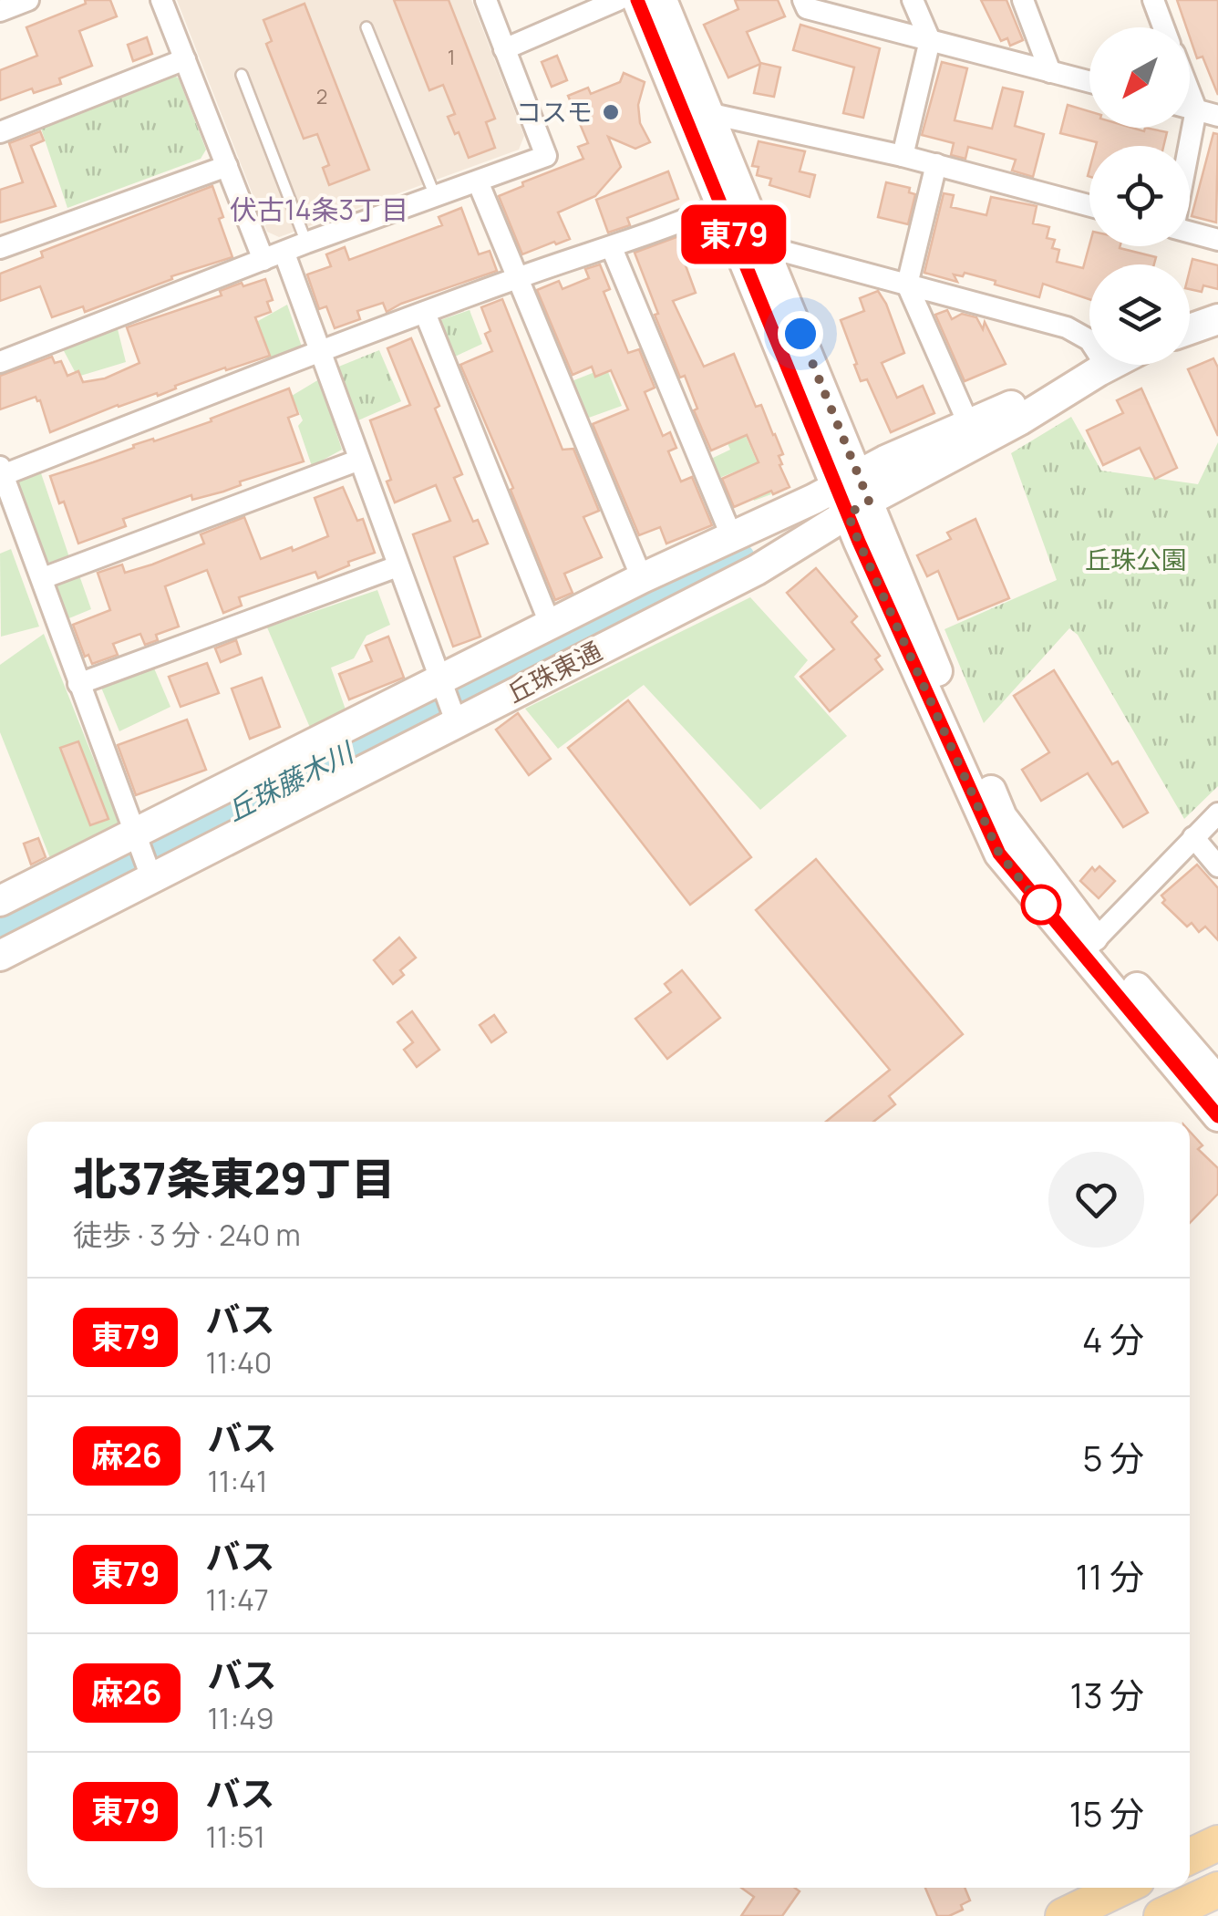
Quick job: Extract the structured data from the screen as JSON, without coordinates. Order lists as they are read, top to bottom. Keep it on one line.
{"streets":{"street":["丘珠東通"]},"districts":["伏古14条3丁目"],"water":["丘珠藤木川"],"parks":["丘珠公園"],"places":["コスモ"],"lines":["bus line 東79"],"house_numbers":["1","2"],"north":"bottom left","page":{"on_map":"東79","heading":["北37条東29丁目","徒歩 · 3 分 · 240 m"],"list":[{"mark":"東79","name":"バス","note":"11:40","value":"4 分"},{"mark":"麻26","name":"バス","note":"11:41","value":"5 分"},{"mark":"東79","name":"バス","note":"11:47","value":"11 分"},{"mark":"麻26","name":"バス","note":"11:49","value":"13 分"},{"mark":"東79","name":"バス","note":"11:51","value":"15 分"}]}}
